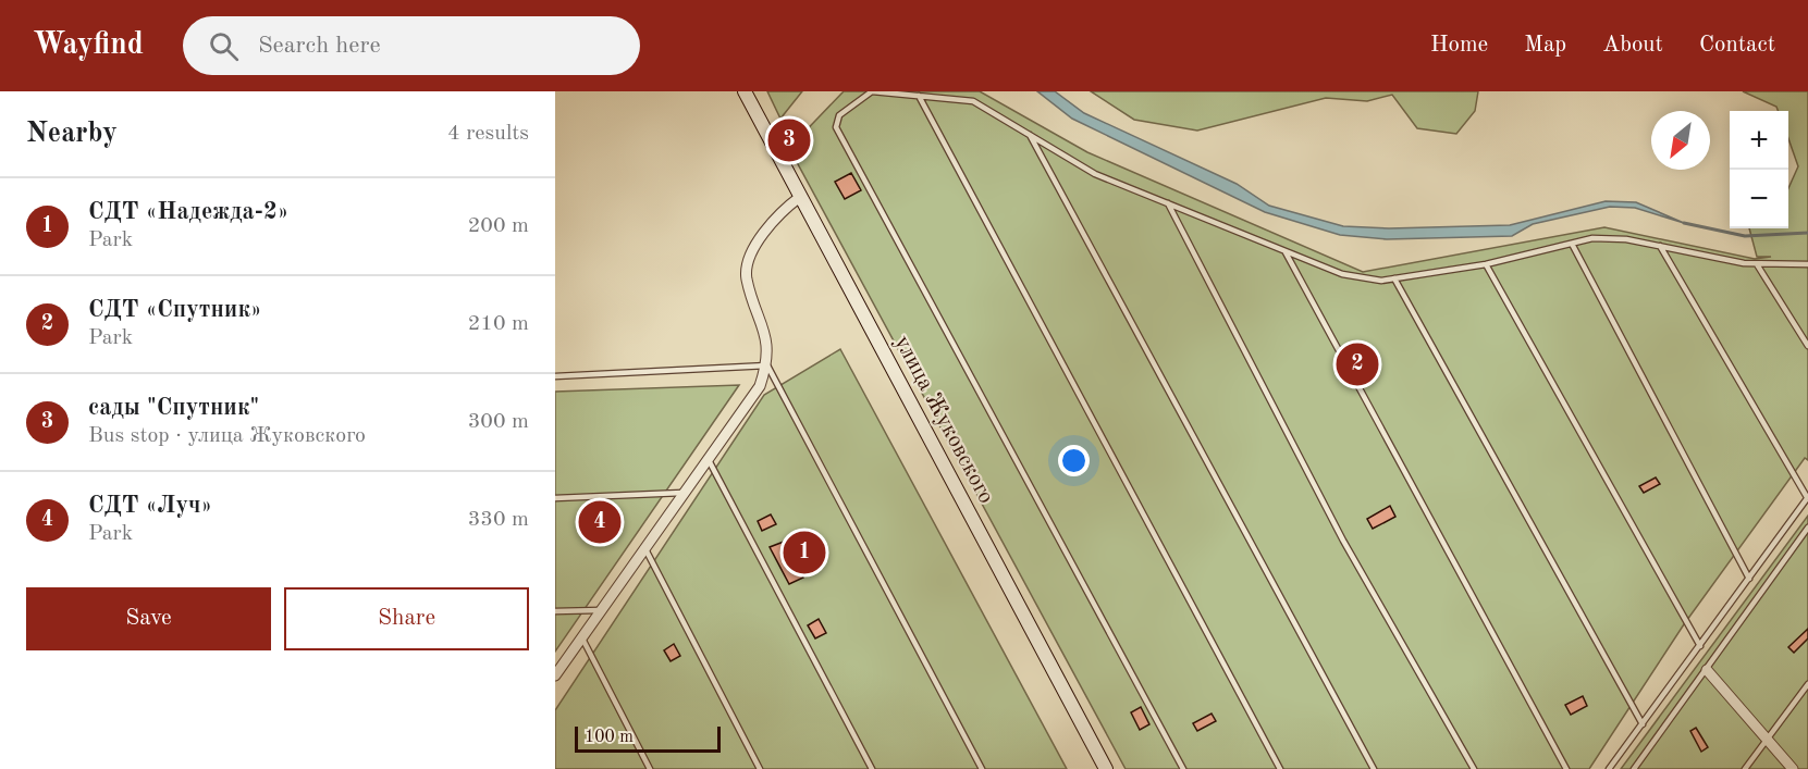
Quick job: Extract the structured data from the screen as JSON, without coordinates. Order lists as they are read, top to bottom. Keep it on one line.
{"streets":{"main road":["улица Жуковского"]},"scale_bar":"100 m","north":"bottom left","page":{"header":"Wayfind","search":"Search here","nav":["Home","Map","About","Contact"],"heading":["Nearby","4 results"],"map_buttons":["+","−"],"pins":["3","2","4","1"],"list":[{"mark":"1","name":"СДТ «Надежда-2»","note":"Park","value":"200 m"},{"mark":"2","name":"СДТ «Спутник»","note":"Park","value":"210 m"},{"mark":"3","name":"сады \"Спутник\"","note":"Bus stop · улица Жуковского","value":"300 m"},{"mark":"4","name":"СДТ «Луч»","note":"Park","value":"330 m"}],"buttons":["Save","Share"],"scale":"100 m"}}
